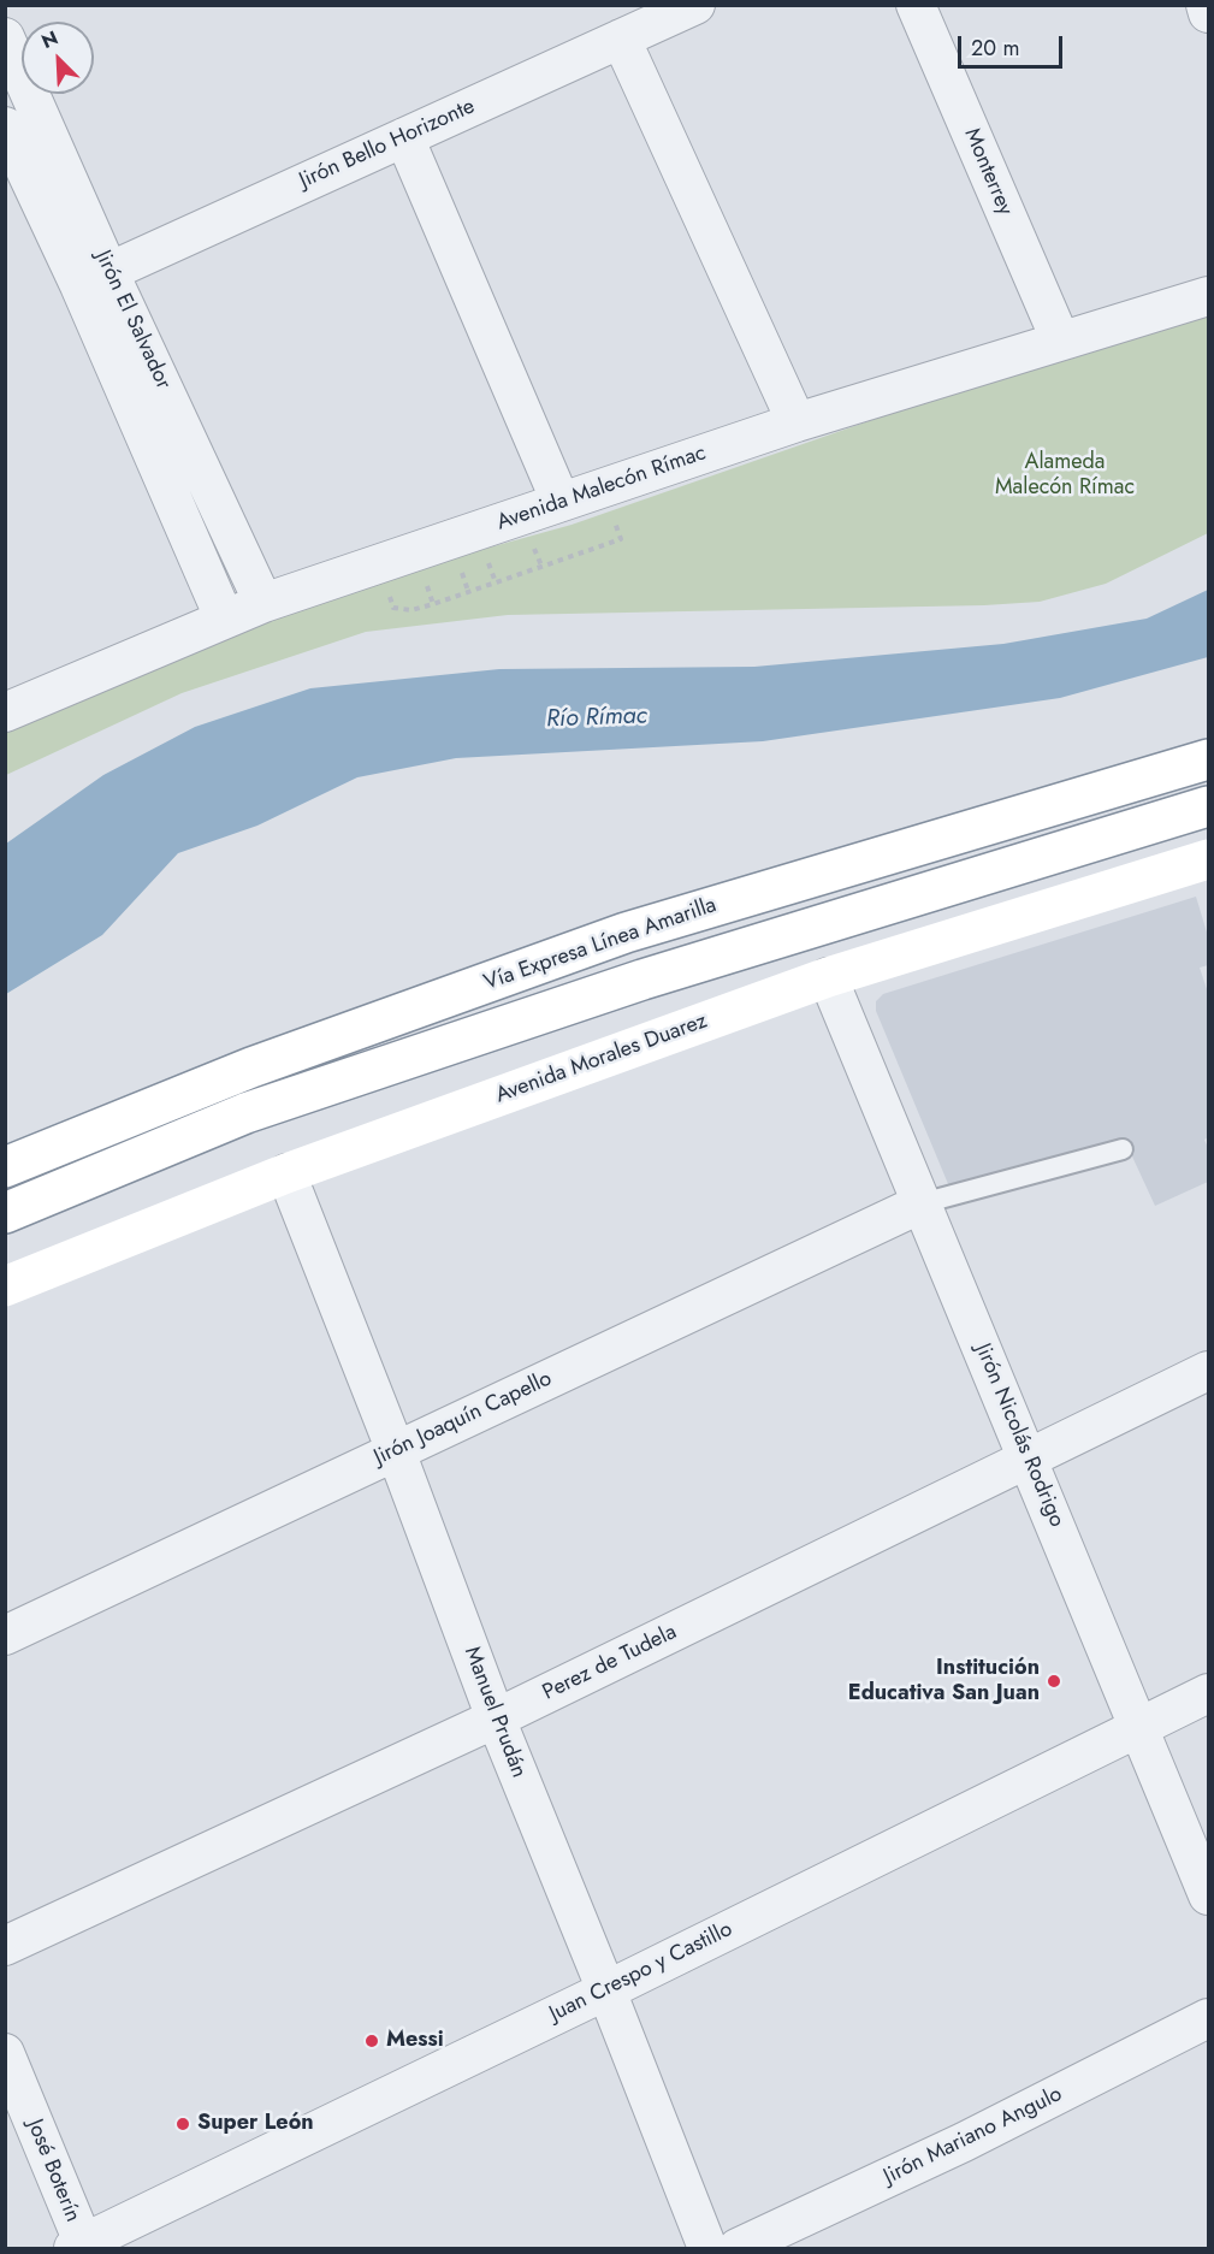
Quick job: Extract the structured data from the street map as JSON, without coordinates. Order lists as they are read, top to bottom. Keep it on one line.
{"streets":{"main road":["Vía Expresa Línea Amarilla","Avenida Morales Duarez"],"street":["Jirón Bello Horizonte","Monterrey","Jirón El Salvador","Avenida Malecón Rímac","Jirón Joaquín Capello","Jirón Nicolás Rodrigo","Perez de Tudela","Manuel Prudán","Juan Crespo y Castillo","Jirón Mariano Angulo","José Boterín"]},"crossings":[["Jirón Bello Horizonte","Jirón El Salvador"],["Monterrey","Avenida Malecón Rímac"],["Jirón El Salvador","Avenida Malecón Rímac"],["Avenida Morales Duarez","Jirón Nicolás Rodrigo"],["Avenida Morales Duarez","Manuel Prudán"],["Jirón Joaquín Capello","Jirón Nicolás Rodrigo"],["Jirón Joaquín Capello","Manuel Prudán"],["Jirón Nicolás Rodrigo","Perez de Tudela"],["Jirón Nicolás Rodrigo","Juan Crespo y Castillo"],["Perez de Tudela","Manuel Prudán"],["Manuel Prudán","Juan Crespo y Castillo"],["Juan Crespo y Castillo","José Boterín"]],"water":["Río Rímac"],"parks":["Alameda Malecón Rímac"],"places":["Institución Educativa San Juan","Messi","Super León"],"scale_bar":"20 m","north":"top left"}
